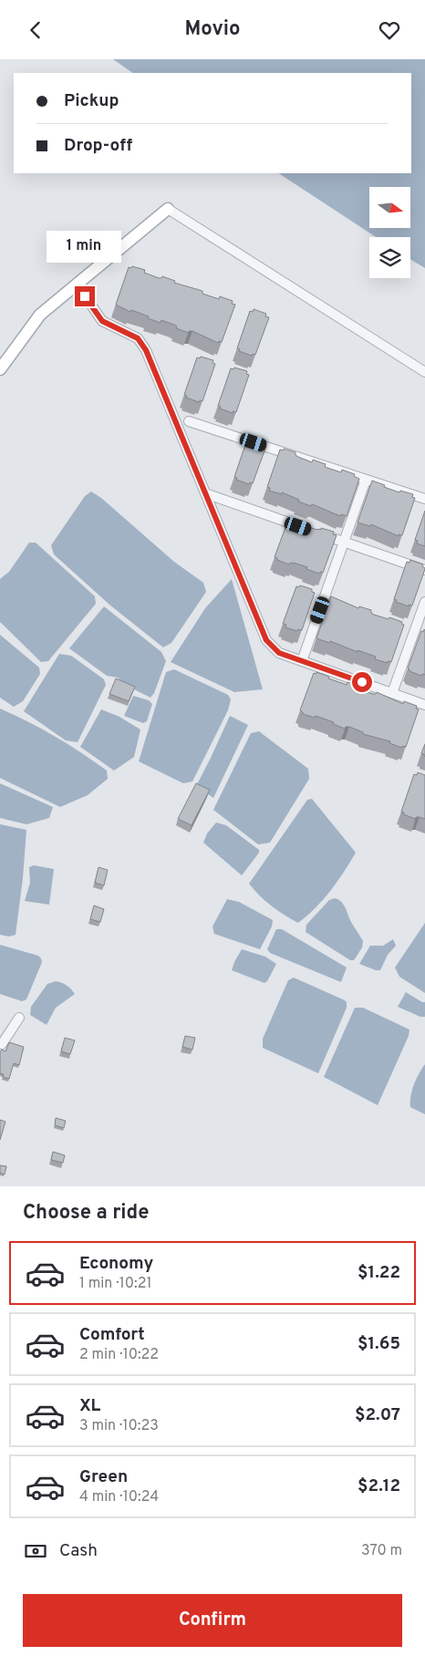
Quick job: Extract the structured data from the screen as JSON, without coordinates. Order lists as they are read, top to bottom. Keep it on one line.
{"north":"right","page":{"header":"Movio","banner":["Pickup","Drop-off"],"bubble":"1 min","heading":"Choose a ride","list":[{"name":"Economy","note":"1 min · 10:21","value":"$1.22"},{"name":"Comfort","note":"2 min · 10:22","value":"$1.65"},{"name":"XL","note":"3 min · 10:23","value":"$2.07"},{"name":"Green","note":"4 min · 10:24","value":"$2.12"}],"pay":["Cash","370 m"],"buttons":"Confirm"}}
